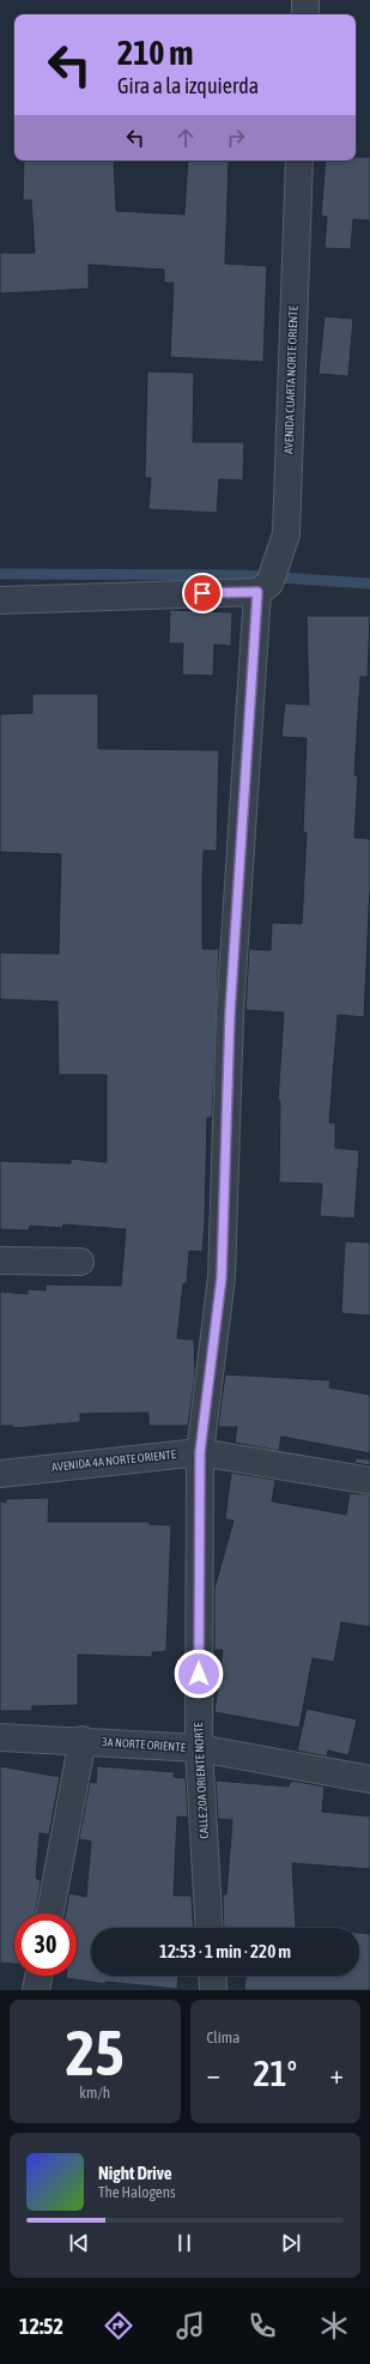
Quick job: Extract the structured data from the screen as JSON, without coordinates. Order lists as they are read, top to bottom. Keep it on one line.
{"streets":{"street":["AVENIDA CUARTA NORTE ORIENTE","AVENIDA 4A NORTE ORIENTE","3A NORTE ORIENTE","CALLE 20A ORIENTE NORTE"]},"crossings":[["AVENIDA CUARTA NORTE ORIENTE","CALLE 20A ORIENTE NORTE"],["AVENIDA 4A NORTE ORIENTE","CALLE 20A ORIENTE NORTE"],["3A NORTE ORIENTE","CALLE 20A ORIENTE NORTE"]],"page":{"turn":["210 m","Gira a la izquierda"],"limit":"30","trip":"12:53 · 1 min · 220 m","tile":[["25","km/h"],"Clima"],"heat":["−","21°","+"],"song":["Night Drive","The Halogens"],"tabs":"12:52"}}
